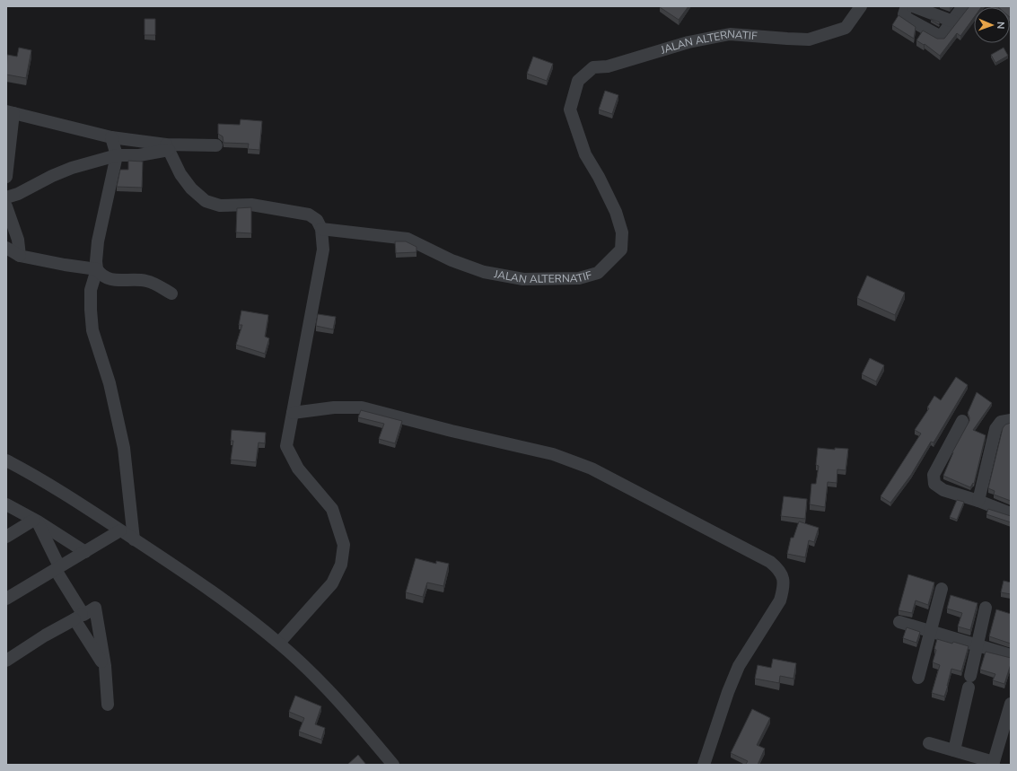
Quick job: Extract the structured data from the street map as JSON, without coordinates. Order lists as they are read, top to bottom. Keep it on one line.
{"streets":{"street":["JALAN ALTERNATIF"]},"north":"right"}
